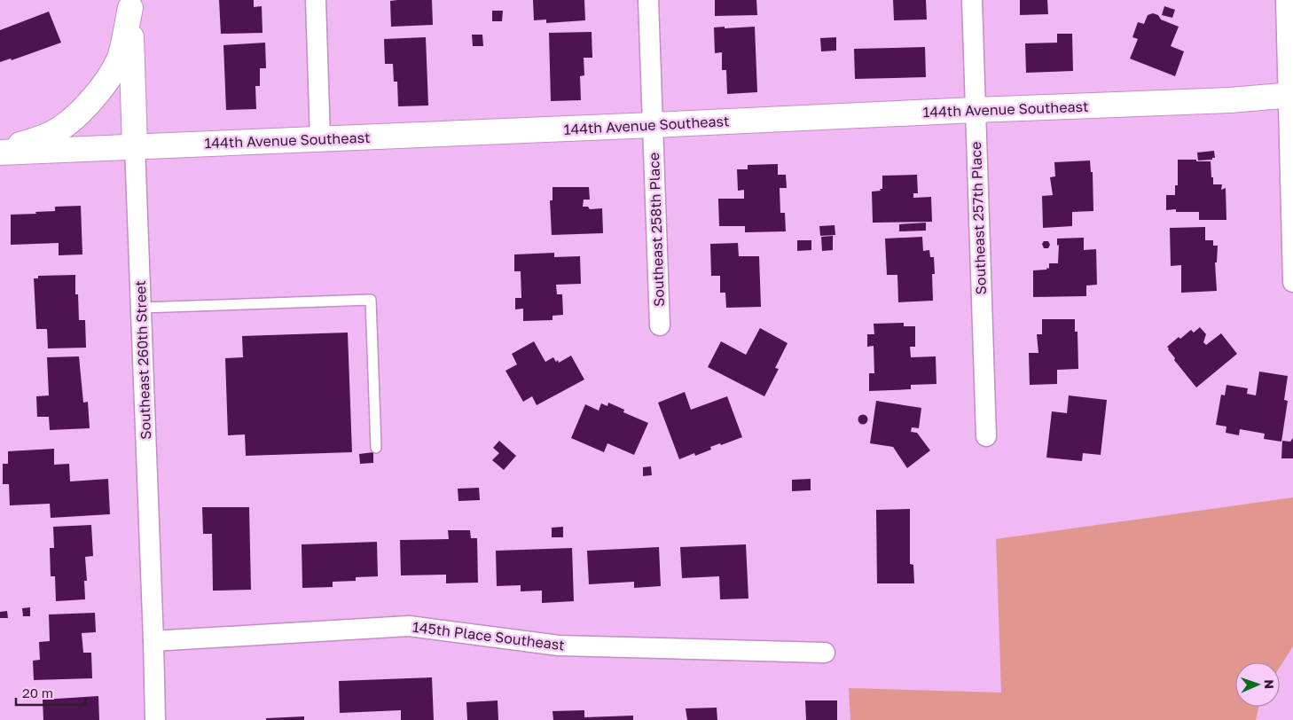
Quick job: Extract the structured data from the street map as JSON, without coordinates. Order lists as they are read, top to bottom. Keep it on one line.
{"streets":{"street":["144th Avenue Southeast","Southeast 257th Place","Southeast 258th Place","Southeast 260th Street","145th Place Southeast"]},"crossings":[["144th Avenue Southeast","Southeast 257th Place"],["144th Avenue Southeast","Southeast 258th Place"],["144th Avenue Southeast","Southeast 260th Street"],["Southeast 260th Street","145th Place Southeast"]],"scale_bar":"20 m","north":"right"}
